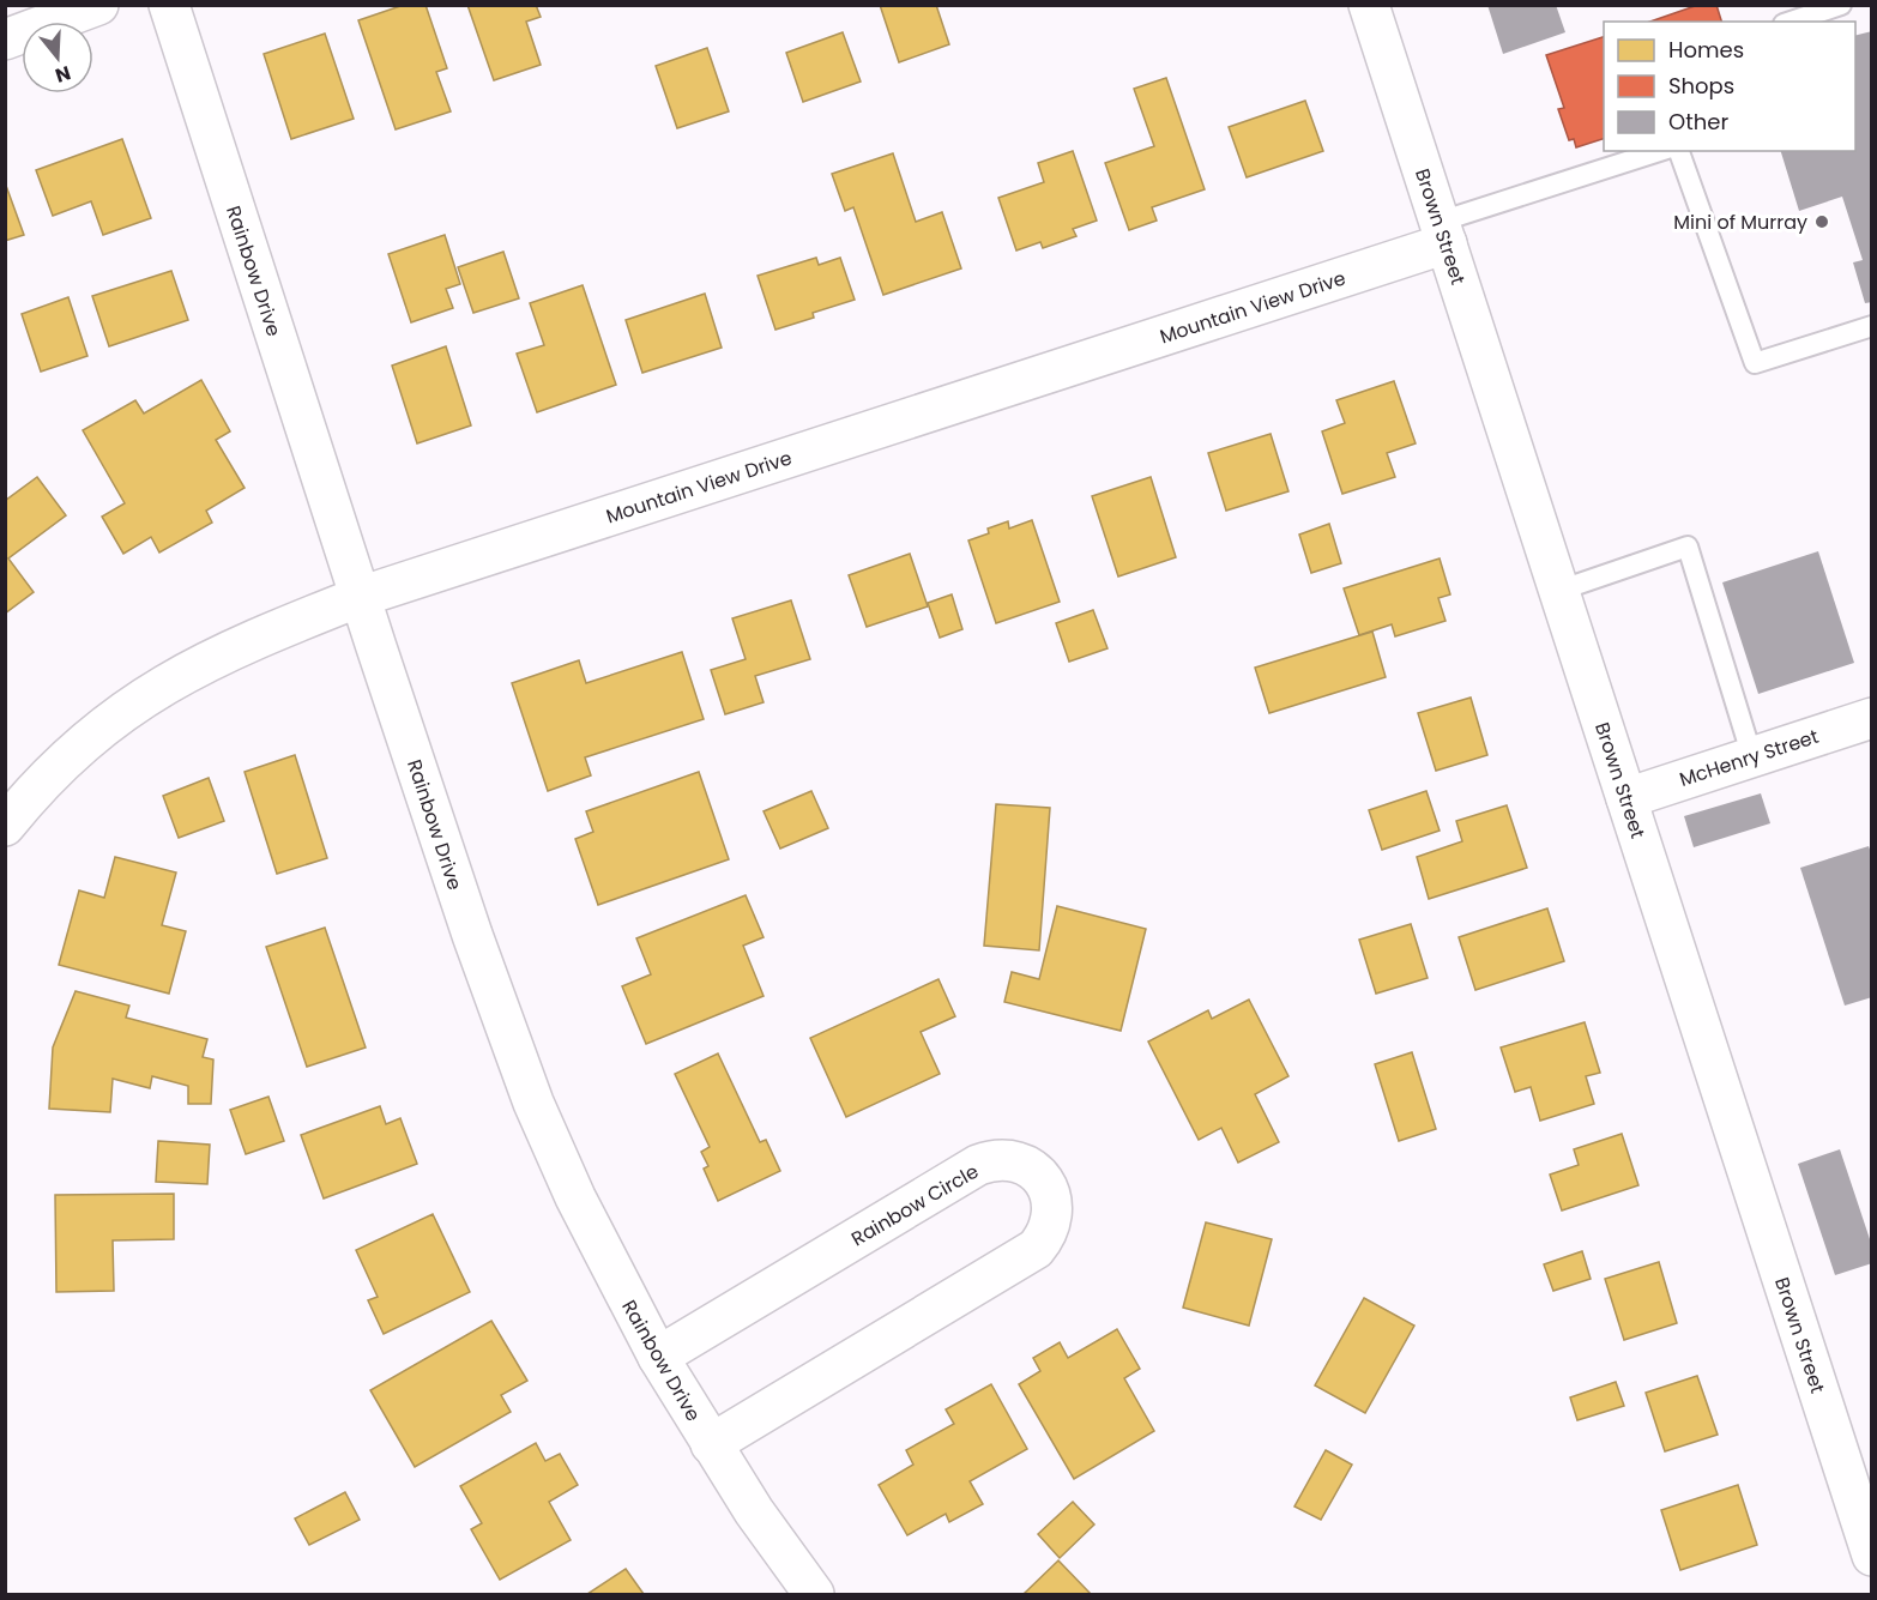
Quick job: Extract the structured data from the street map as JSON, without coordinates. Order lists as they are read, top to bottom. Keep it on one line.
{"streets":{"street":["Brown Street","Rainbow Drive","Mountain View Drive","McHenry Street","Rainbow Circle"]},"crossings":[["Brown Street","Mountain View Drive"],["Brown Street","McHenry Street"],["Rainbow Drive","Mountain View Drive"],["Rainbow Drive","Rainbow Circle"]],"places":["Mini of Murray"],"legend":["Homes","Shops","Other"],"north":"bottom"}
